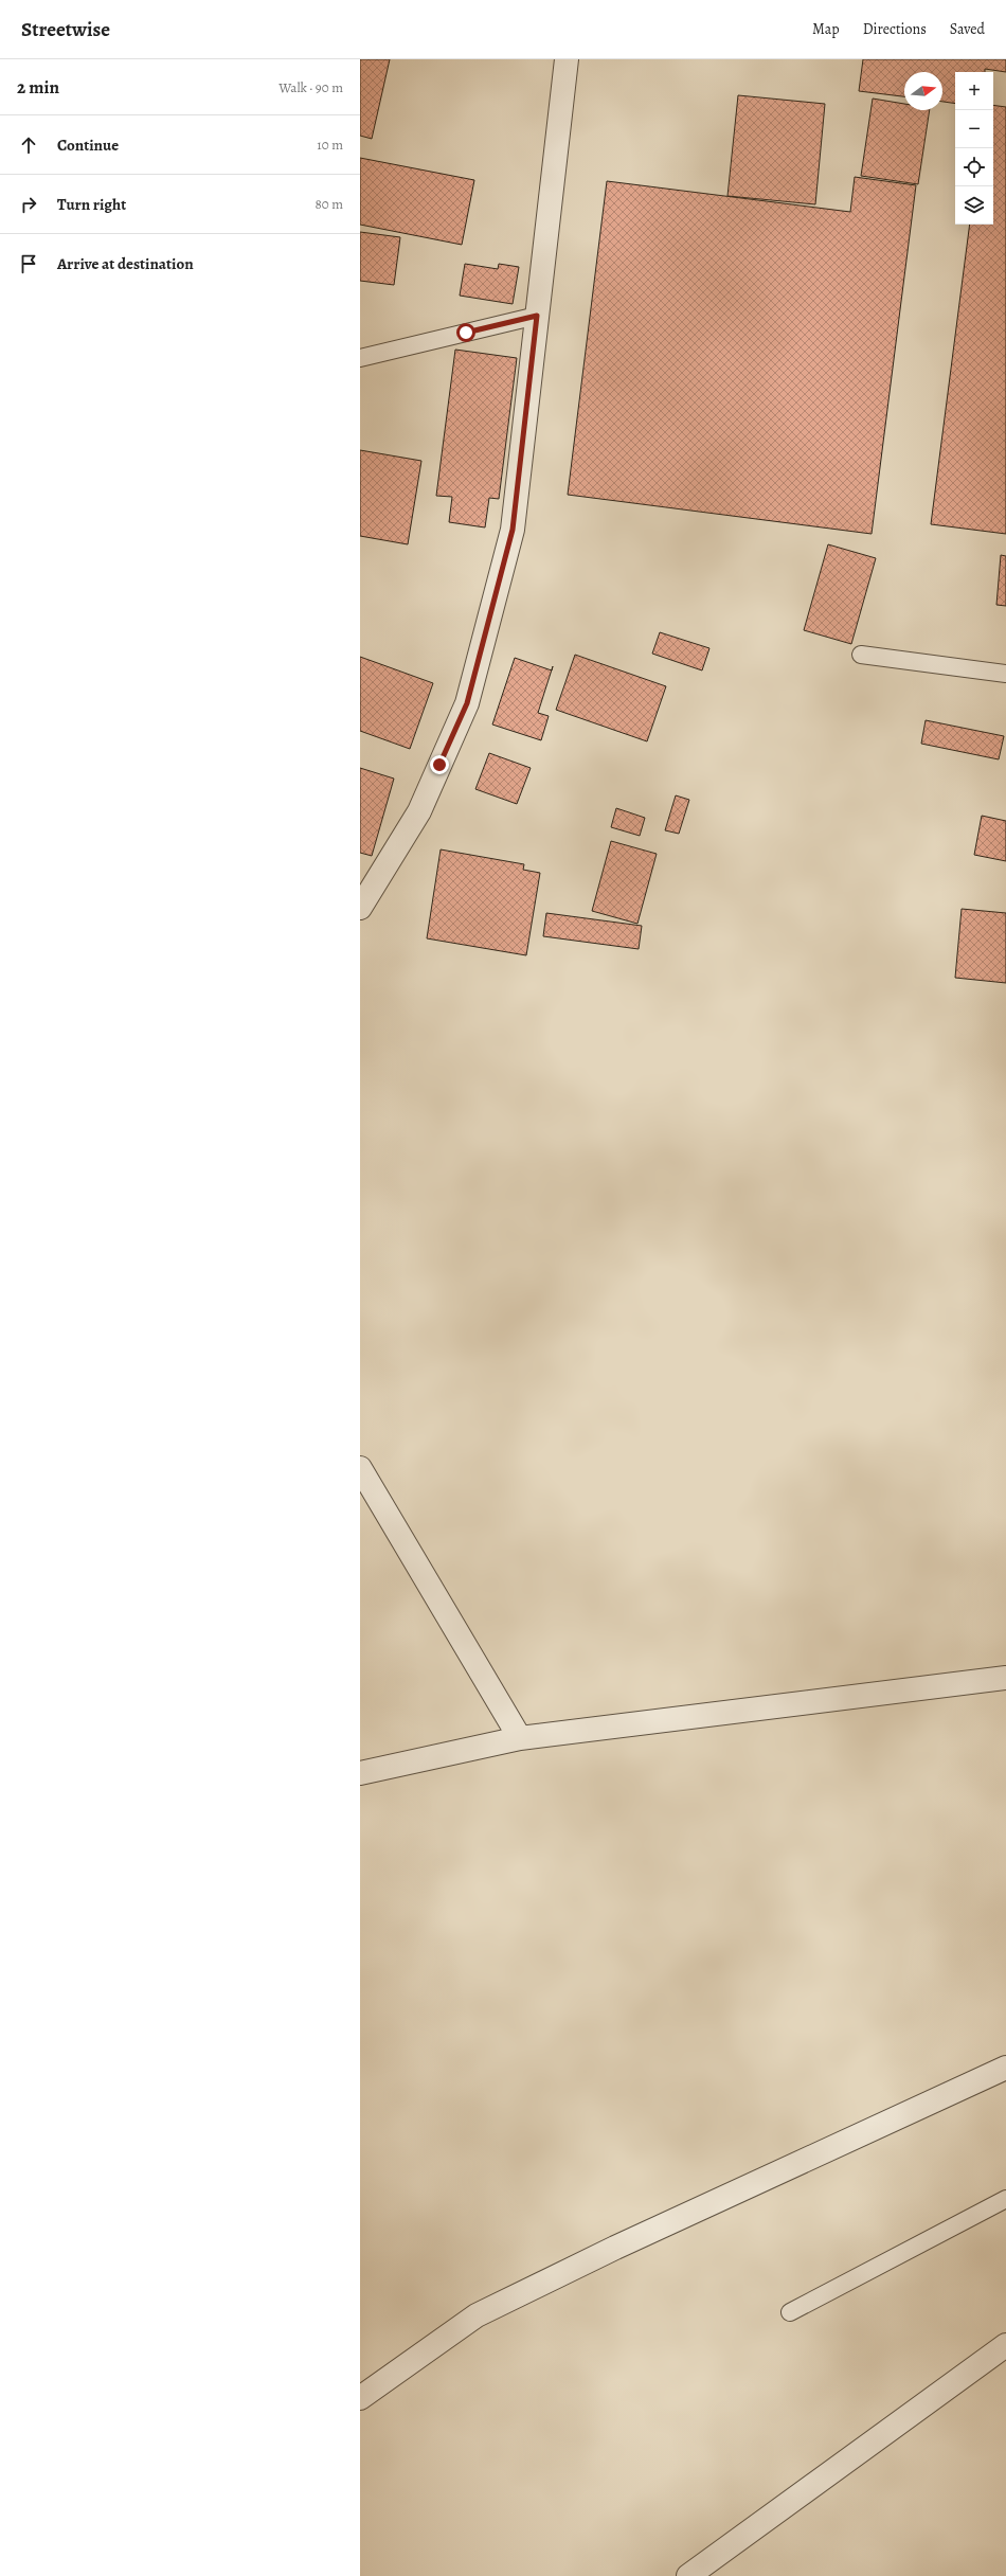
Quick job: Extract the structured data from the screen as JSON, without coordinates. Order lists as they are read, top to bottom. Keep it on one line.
{"north":"right","page":{"header":"Streetwise","nav":["Map","Directions","Saved"],"heading":["2 min","Walk · 90 m"],"map_buttons":["+","−"],"list":[["Continue","10 m"],["Turn right","80 m"],"Arrive at destination"]}}
